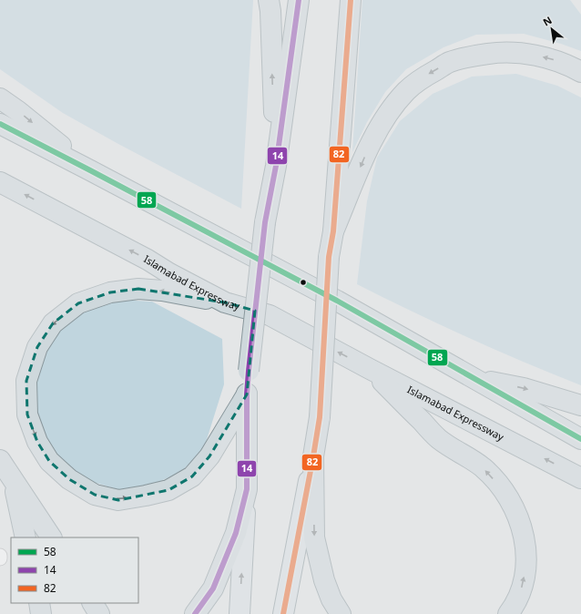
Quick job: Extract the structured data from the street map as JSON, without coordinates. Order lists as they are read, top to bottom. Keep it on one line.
{"streets":{"highway":["Islamabad Expressway"]},"lines":["transit line 14","transit line 82","transit line 58"],"legend":["58","14","82"],"north":"top left"}
